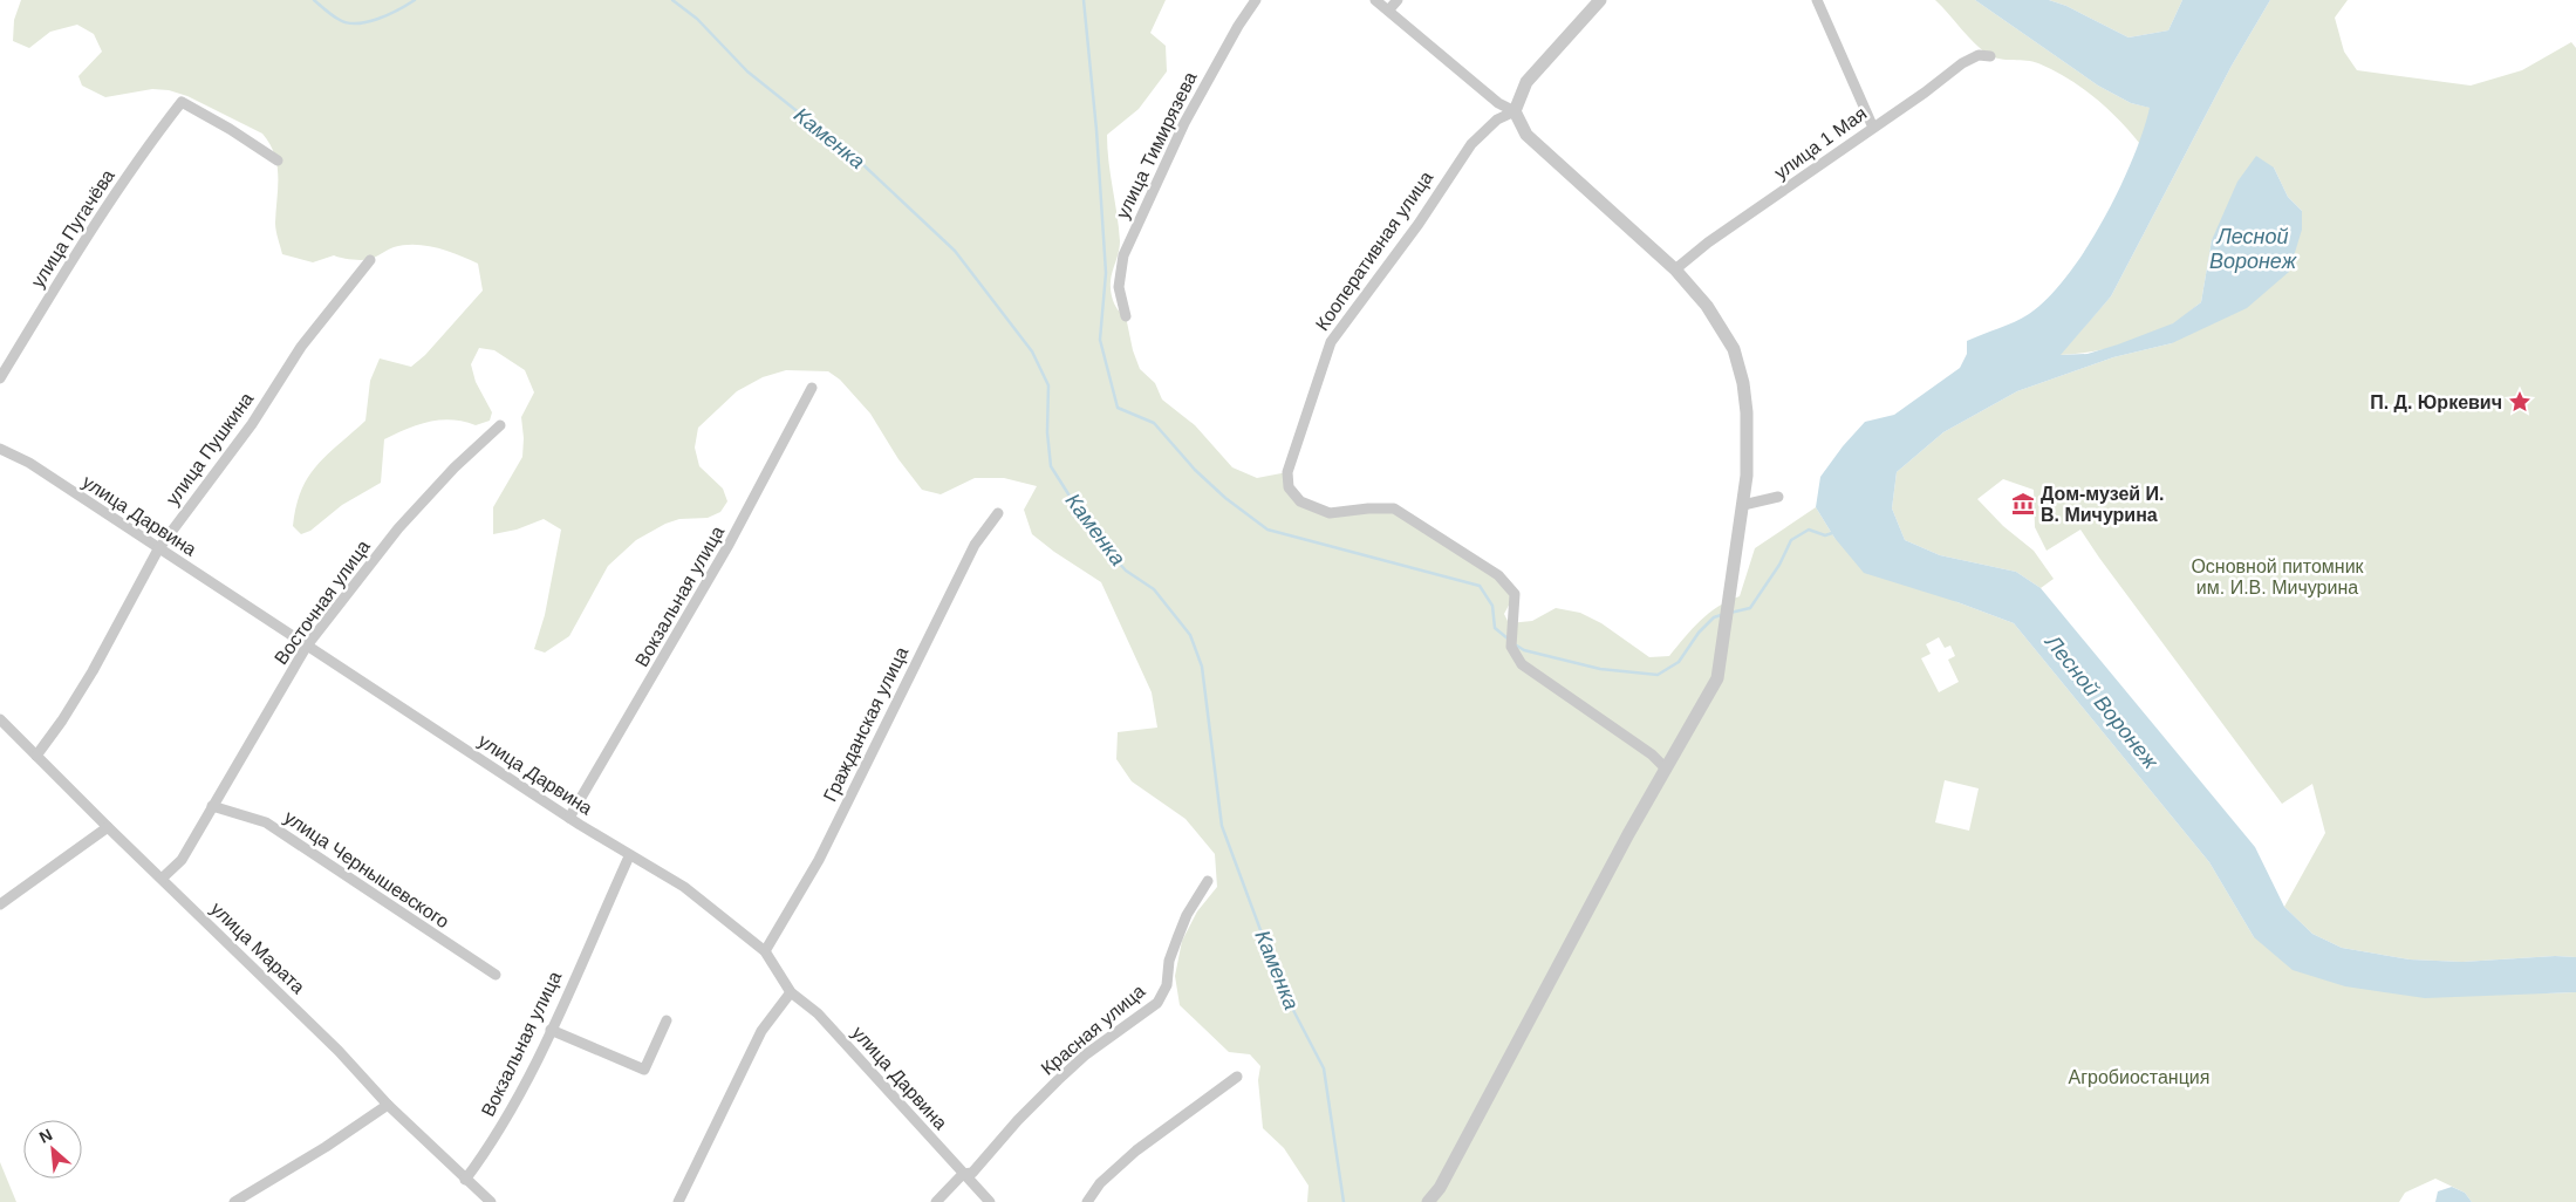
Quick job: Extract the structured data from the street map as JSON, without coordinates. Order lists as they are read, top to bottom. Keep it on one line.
{"streets":{"street":["улица 1 Мая","улица Тимирязева","улица Пугачёва","Кооперативная улица","улица Пушкина","улица Дарвина","Вокзальная улица","Восточная улица","Гражданская улица","улица Чернышевского","улица Марата","Красная улица"]},"crossings":[["улица Пушкина","улица Дарвина"],["улица Пушкина","улица Марата"],["улица Дарвина","Вокзальная улица"],["улица Дарвина","Восточная улица"],["улица Дарвина","Гражданская улица"],["улица Дарвина","Красная улица"],["Вокзальная улица","улица Марата"],["Восточная улица","улица Чернышевского"],["Восточная улица","улица Марата"]],"water":["Каменка","Лесной Воронеж"],"parks":["Основной питомник им. И.В. Мичурина","Агробиостанция"],"places":{"place":["П. Д. Юркевич"],"museum":["Дом-музей И. В. Мичурина"]},"north":"top left"}
